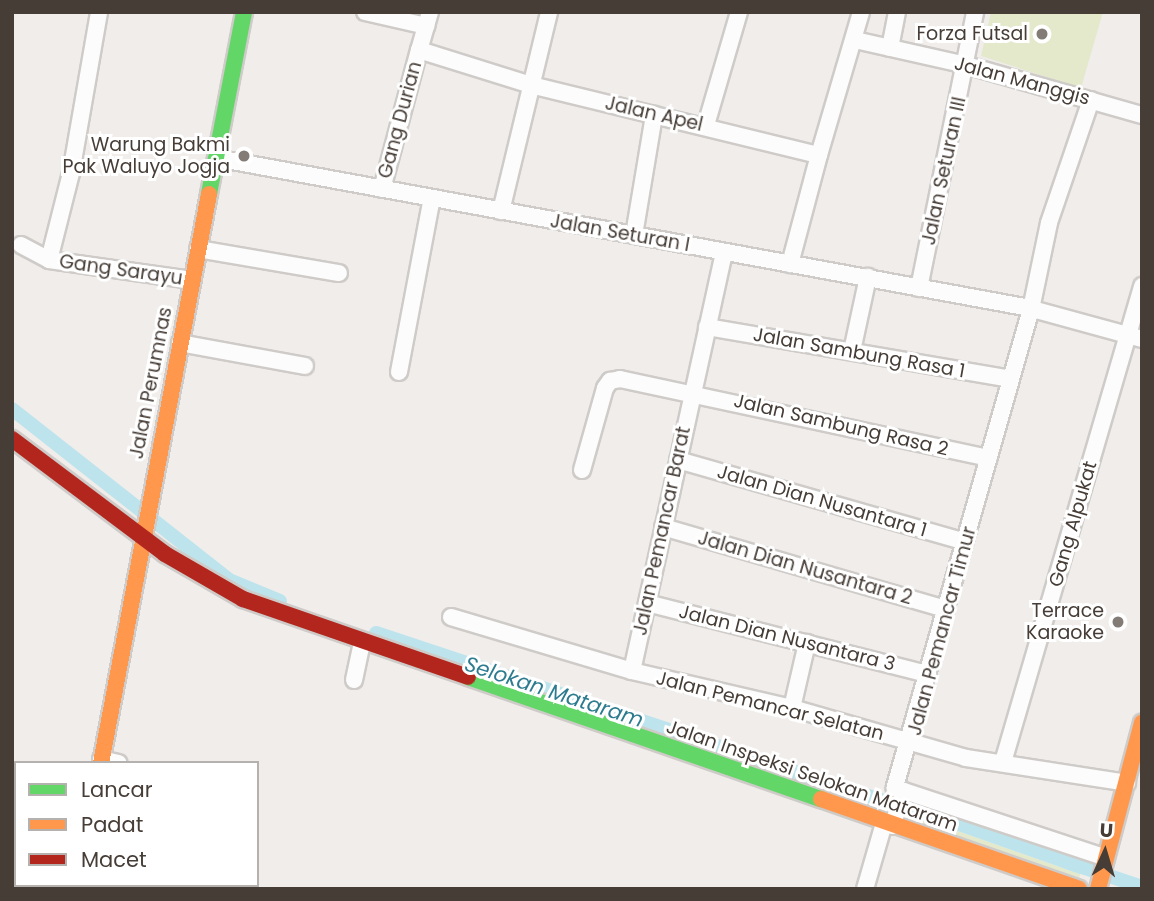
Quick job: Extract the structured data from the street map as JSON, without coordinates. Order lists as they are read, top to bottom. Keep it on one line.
{"streets":{"main road":["Jalan Perumnas","Jalan Inspeksi Selokan Mataram"],"street":["Jalan Manggis","Jalan Apel","Gang Durian","Jalan Seturan III","Jalan Seturan I","Gang Sarayu","Jalan Sambung Rasa 1","Jalan Sambung Rasa 2","Jalan Dian Nusantara 1","Gang Alpukat","Jalan Pemancar Barat","Jalan Dian Nusantara 2","Jalan Pemancar Timur","Jalan Dian Nusantara 3","Jalan Pemancar Selatan"]},"crossings":[["Jalan Manggis","Jalan Seturan III"],["Jalan Manggis","Jalan Pemancar Timur"],["Jalan Apel","Gang Durian"],["Gang Durian","Jalan Seturan I"],["Jalan Seturan III","Jalan Seturan I"],["Jalan Seturan I","Jalan Perumnas"],["Jalan Seturan I","Jalan Pemancar Barat"],["Jalan Seturan I","Jalan Pemancar Timur"],["Gang Sarayu","Jalan Perumnas"],["Jalan Sambung Rasa 1","Jalan Pemancar Barat"],["Jalan Sambung Rasa 1","Jalan Pemancar Timur"],["Jalan Perumnas","Jalan Inspeksi Selokan Mataram"],["Jalan Sambung Rasa 2","Jalan Pemancar Barat"],["Jalan Sambung Rasa 2","Jalan Pemancar Timur"],["Jalan Dian Nusantara 1","Jalan Pemancar Barat"],["Jalan Dian Nusantara 1","Jalan Pemancar Timur"],["Gang Alpukat","Jalan Pemancar Timur"],["Jalan Pemancar Barat","Jalan Dian Nusantara 2"],["Jalan Pemancar Barat","Jalan Dian Nusantara 3"],["Jalan Pemancar Barat","Jalan Pemancar Selatan"],["Jalan Dian Nusantara 2","Jalan Pemancar Timur"],["Jalan Pemancar Timur","Jalan Dian Nusantara 3"],["Jalan Pemancar Timur","Jalan Pemancar Selatan"]],"water":["Selokan Mataram"],"places":["Forza Futsal","Warung Bakmi Pak Waluyo Jogja","Terrace Karaoke"],"legend":["Lancar","Padat","Macet"],"north":"top"}
